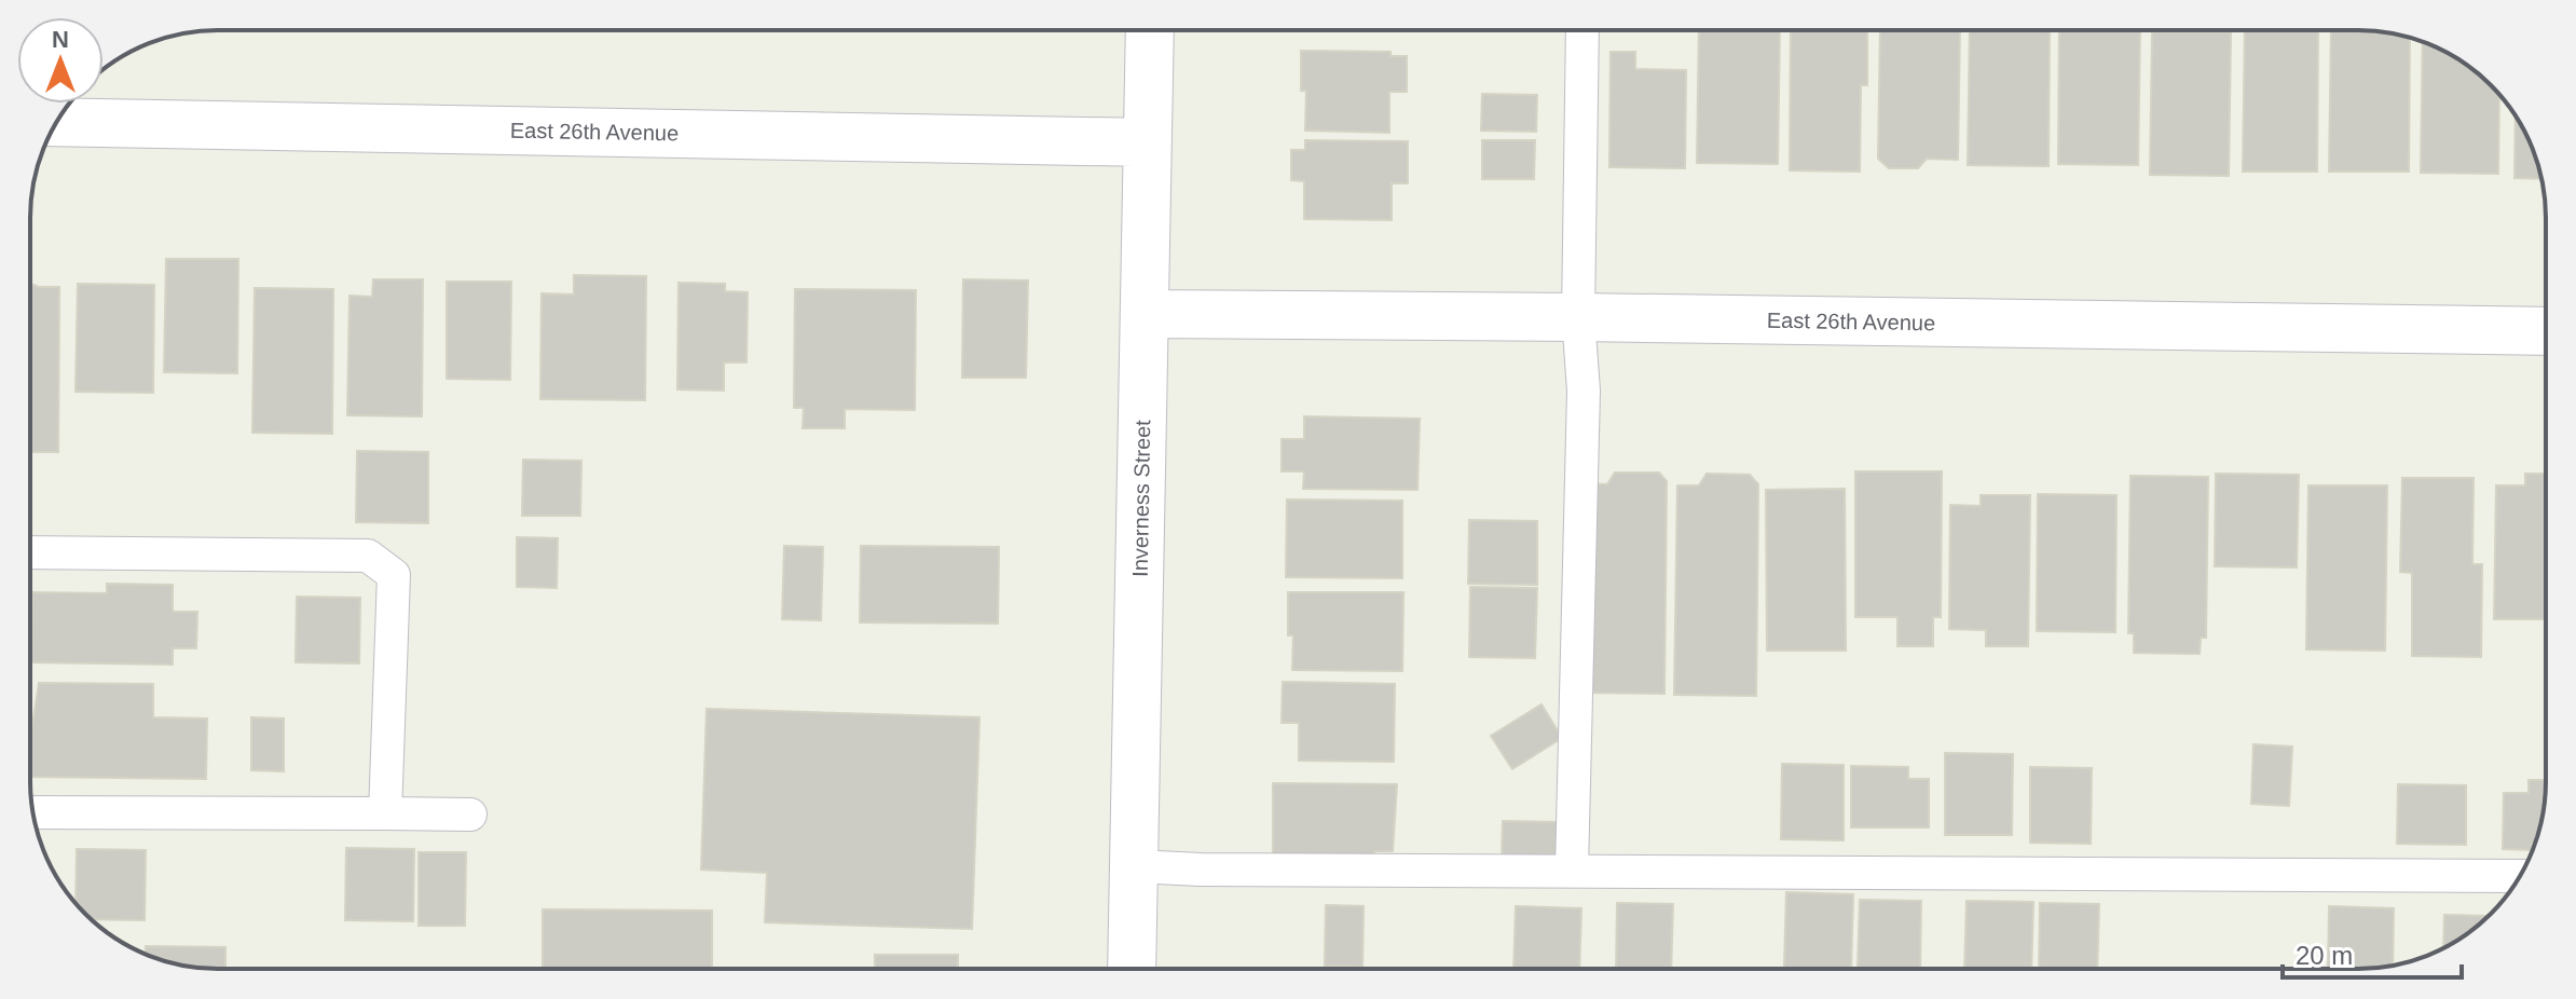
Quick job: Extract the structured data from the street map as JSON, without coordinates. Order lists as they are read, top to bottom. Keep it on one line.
{"streets":{"street":["East 26th Avenue","Inverness Street"]},"crossings":[["East 26th Avenue","Inverness Street"]],"scale_bar":"20 m","north":"top"}
